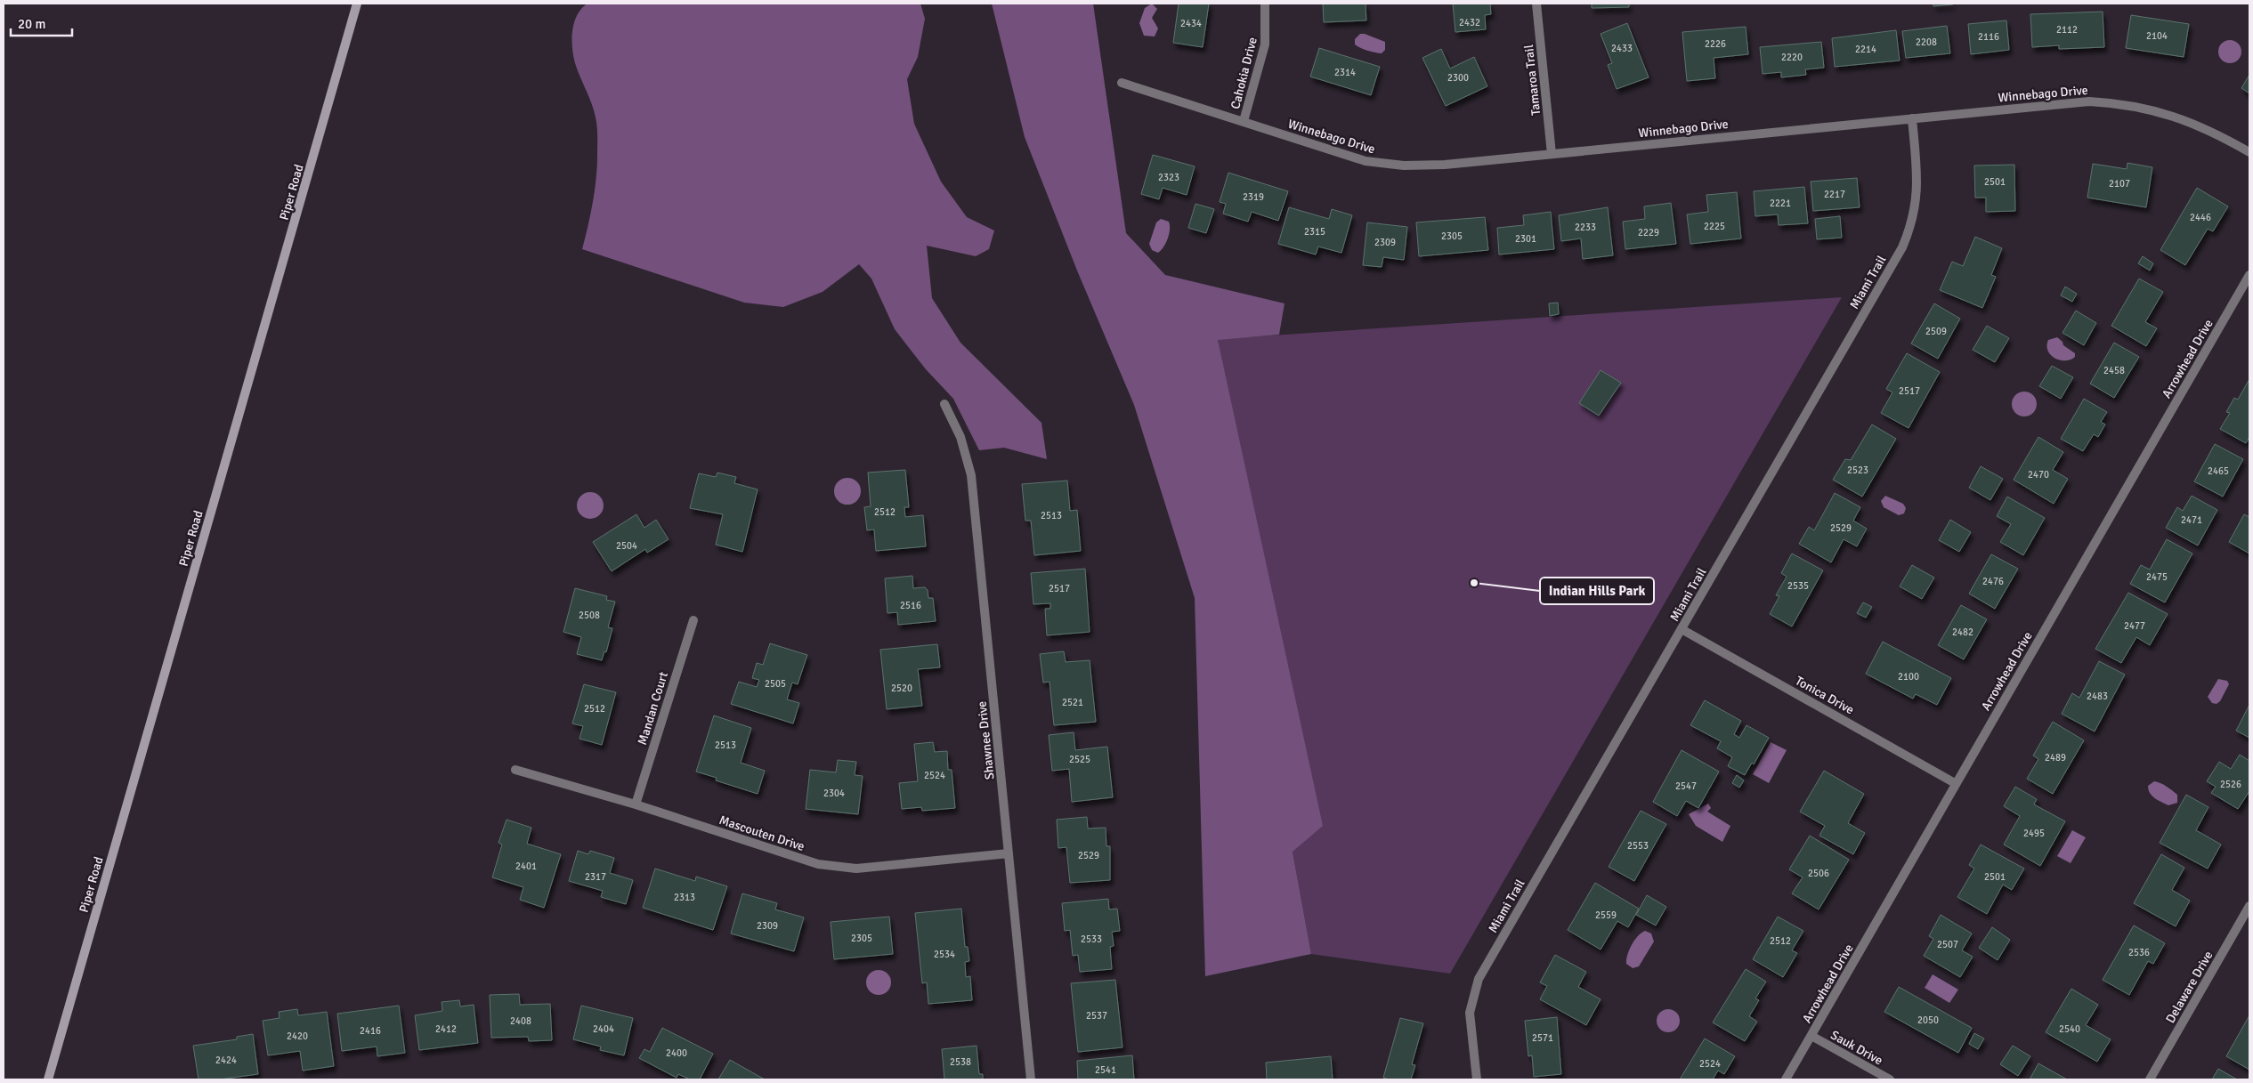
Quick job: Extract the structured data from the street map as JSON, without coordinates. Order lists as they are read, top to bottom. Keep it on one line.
{"streets":{"street":["Cahokia Drive","Tamaroa Trail","Winnebago Drive","Piper Road","Miami Trail","Arrowhead Drive","Tonica Drive","Mandan Court","Shawnee Drive","Mascouten Drive","Delaware Drive","Sauk Drive"]},"crossings":[["Cahokia Drive","Winnebago Drive"],["Tamaroa Trail","Winnebago Drive"],["Winnebago Drive","Miami Trail"],["Miami Trail","Tonica Drive"],["Arrowhead Drive","Tonica Drive"],["Arrowhead Drive","Sauk Drive"],["Mandan Court","Mascouten Drive"],["Shawnee Drive","Mascouten Drive"]],"places":["Indian Hills Park"],"house_numbers":["2432","2434","2112","2104","2116","2208","2226","2433","2214","2220","2314","2300","2323","2501","2107","2217","2319","2221","2446","2225","2233","2315","2229","2305","2301","2309","2509","2458","2517","2523","2465","2470","2512","2513","2471","2529","2504","2475","2476","2535","2517","2516","2508","2477","2482","2100","2505","2520","2483","2521","2512","2513","2489","2525","2524","2526","2547","2304","2495","2553","2529","2401","2506","2317","2501","2313","2559","2309","2305","2533","2512","2507","2536","2534","2537","2050","2408","2412","2404","2540","2416","2420","2571","2400","2424","2538","2524","2541"],"scale_bar":"20 m"}
